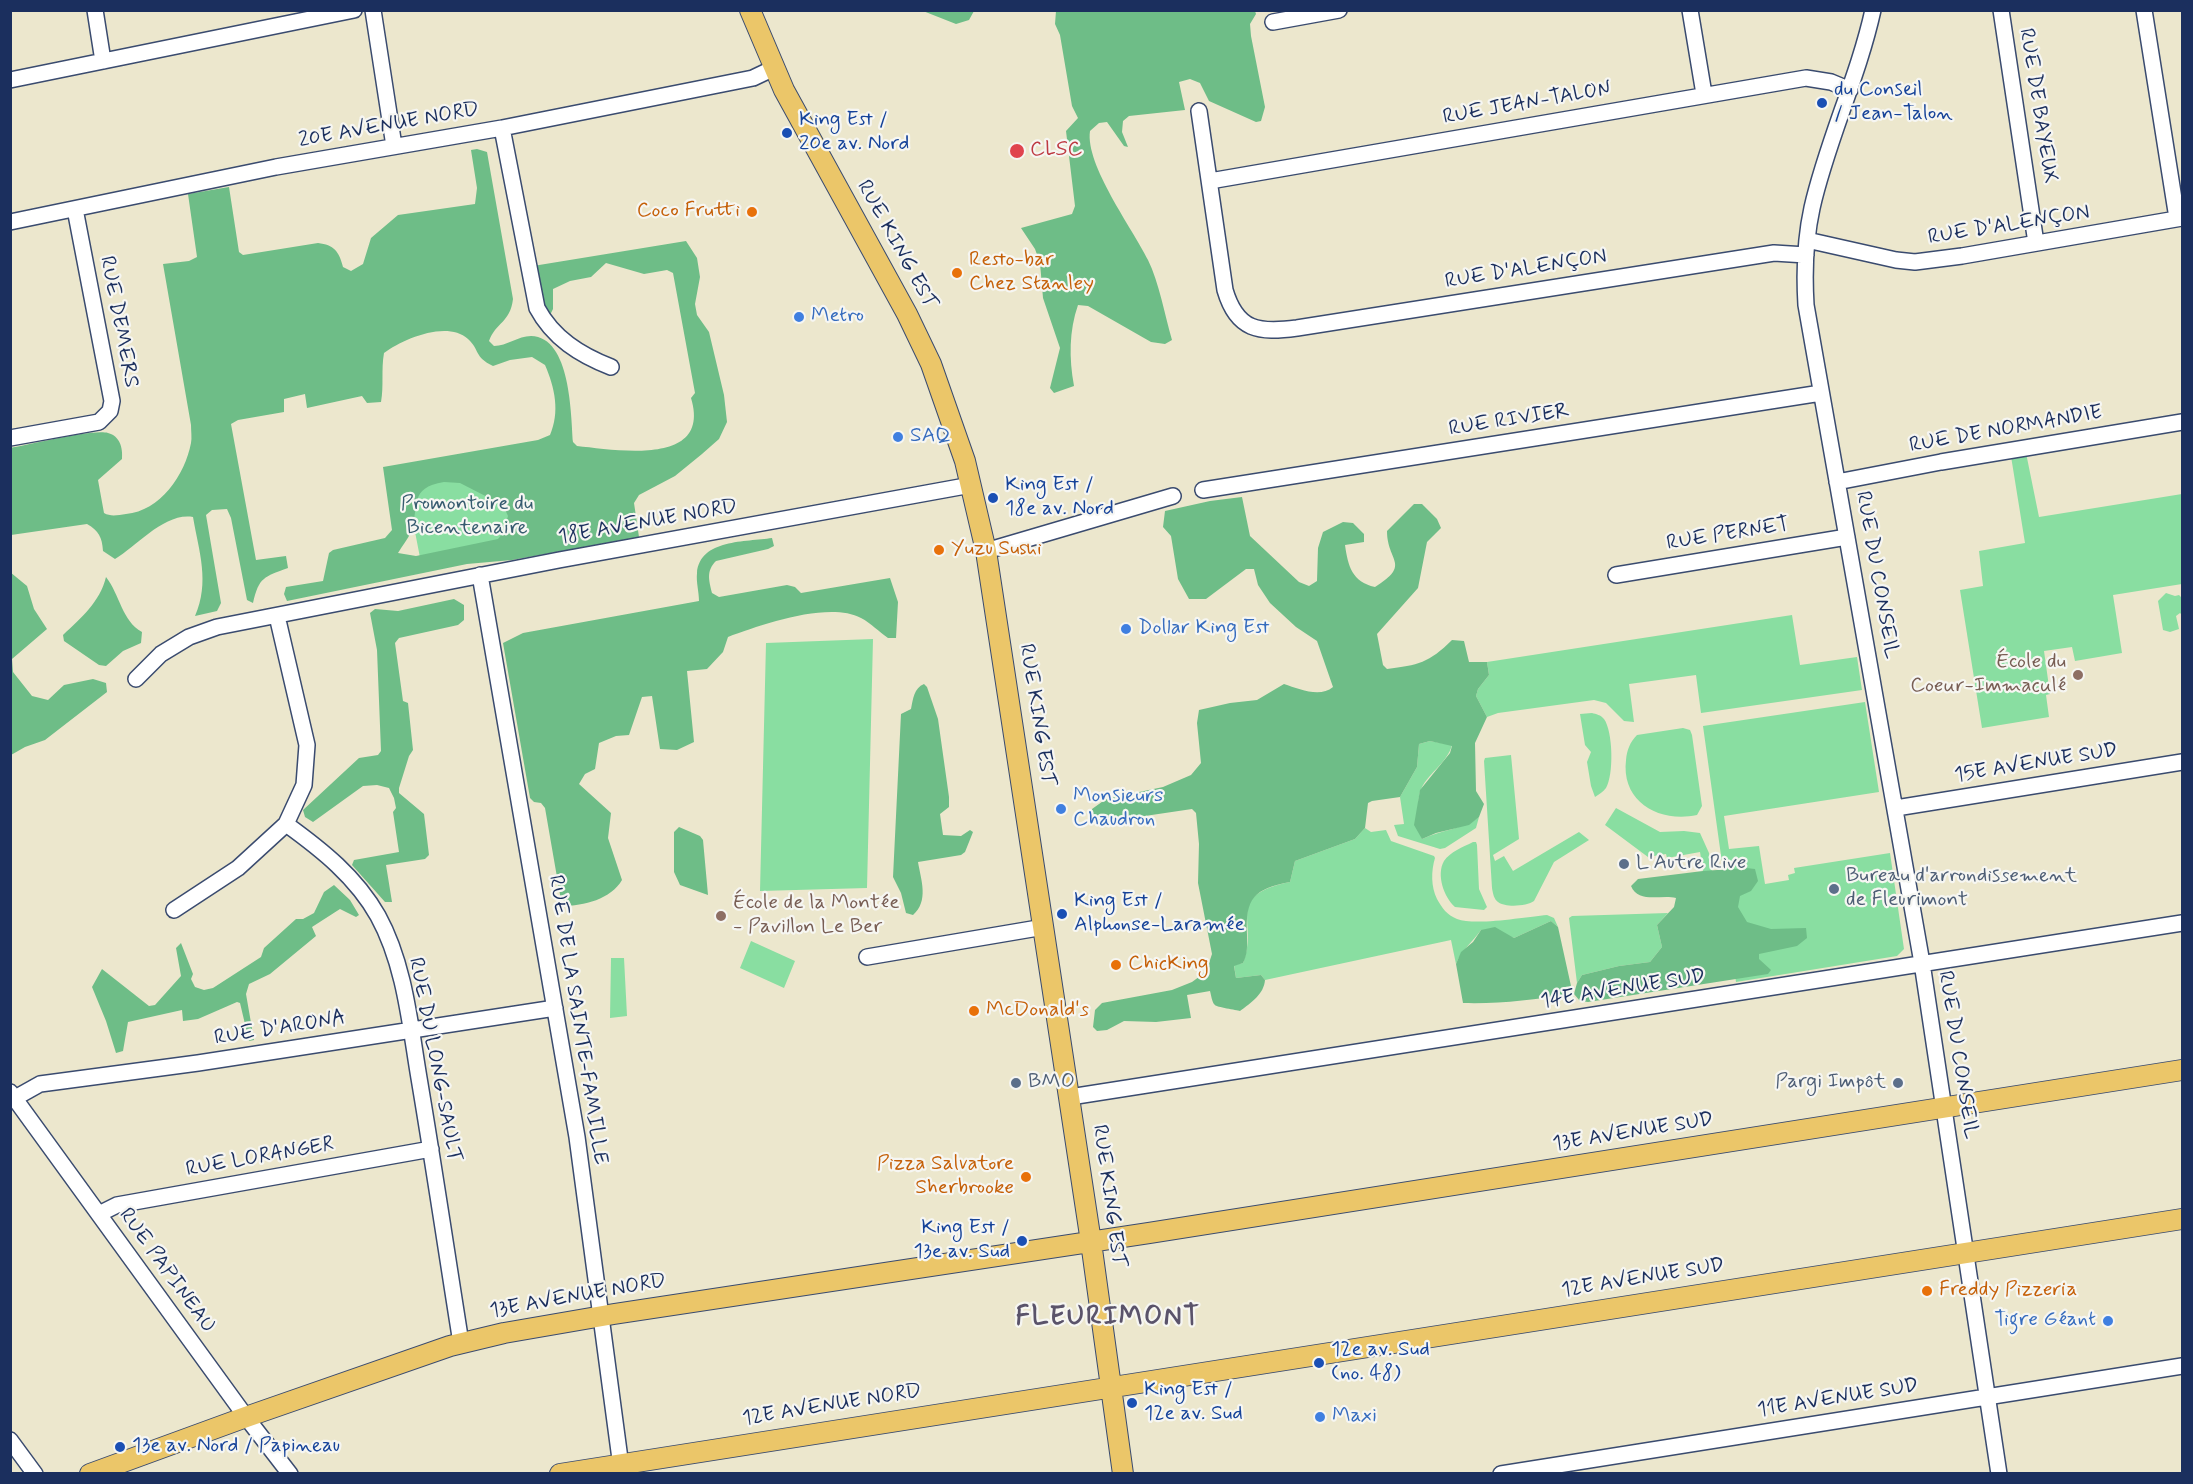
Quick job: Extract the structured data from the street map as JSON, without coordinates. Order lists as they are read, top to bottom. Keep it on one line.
{"streets":{"main road":["RUE KING EST","13E AVENUE SUD","12E AVENUE SUD","13E AVENUE NORD","12E AVENUE NORD"],"street":["RUE JEAN-TALON","RUE DE BAYEUX","20E AVENUE NORD","RUE D'ALENÇON","RUE DEMERS","RUE RIVIER","RUE DE NORMANDIE","18E AVENUE NORD","RUE PERNET","RUE DU CONSEIL","15E AVENUE SUD","14E AVENUE SUD","RUE DE LA SAINTE-FAMILLE","RUE D'ARONA","RUE DU LONG-SAULT","RUE LORANGER","RUE PAPINEAU","11E AVENUE SUD"]},"crossings":[["RUE JEAN-TALON","RUE D'ALENÇON"],["RUE JEAN-TALON","RUE DU CONSEIL"],["RUE DE BAYEUX","RUE D'ALENÇON"],["20E AVENUE NORD","RUE KING EST"],["20E AVENUE NORD","RUE DEMERS"],["RUE D'ALENÇON","RUE DU CONSEIL"],["RUE KING EST","18E AVENUE NORD"],["RUE KING EST","14E AVENUE SUD"],["RUE KING EST","13E AVENUE SUD"],["RUE KING EST","12E AVENUE SUD"],["RUE KING EST","13E AVENUE NORD"],["RUE KING EST","12E AVENUE NORD"],["RUE RIVIER","RUE DU CONSEIL"],["RUE DE NORMANDIE","RUE DU CONSEIL"],["18E AVENUE NORD","RUE DE LA SAINTE-FAMILLE"],["RUE PERNET","RUE DU CONSEIL"],["RUE DU CONSEIL","15E AVENUE SUD"],["RUE DU CONSEIL","14E AVENUE SUD"],["RUE DU CONSEIL","13E AVENUE SUD"],["RUE DU CONSEIL","12E AVENUE SUD"],["RUE DU CONSEIL","11E AVENUE SUD"],["RUE DE LA SAINTE-FAMILLE","RUE D'ARONA"],["RUE DE LA SAINTE-FAMILLE","13E AVENUE NORD"],["RUE DE LA SAINTE-FAMILLE","12E AVENUE NORD"],["RUE D'ARONA","RUE DU LONG-SAULT"],["RUE D'ARONA","RUE PAPINEAU"],["RUE DU LONG-SAULT","RUE LORANGER"],["RUE DU LONG-SAULT","13E AVENUE NORD"],["13E AVENUE SUD","13E AVENUE NORD"],["RUE LORANGER","RUE PAPINEAU"],["RUE PAPINEAU","13E AVENUE NORD"],["12E AVENUE SUD","12E AVENUE NORD"]],"districts":["FLEURIMONT"],"parks":["Promontoire du Bicentenaire"],"places":["du Conseil / Jean-Talon","King Est / 20e av. Nord","CLSC","Coco Frutti","Resto-bar Chez Stanley","Metro","SAQ","King Est / 18e av. Nord","Yuzu Sushi","Dollar King Est","École du Coeur-Immaculé","Monsieurs Chaudron","L'Autre Rive","Bureau d'arrondissement de Fleurimont","King Est / Alphonse-Laramée","École de la Montée - Pavillon Le Ber","ChicKing","McDonald's","BMO","Pargi Impôt","Pizza Salvatore Sherbrooke","King Est / 13e av. Sud","Freddy Pizzeria","Tigre Géant","12e av. Sud (no. 48)","King Est / 12e av. Sud","Maxi","13e av. Nord / Papineau"]}
